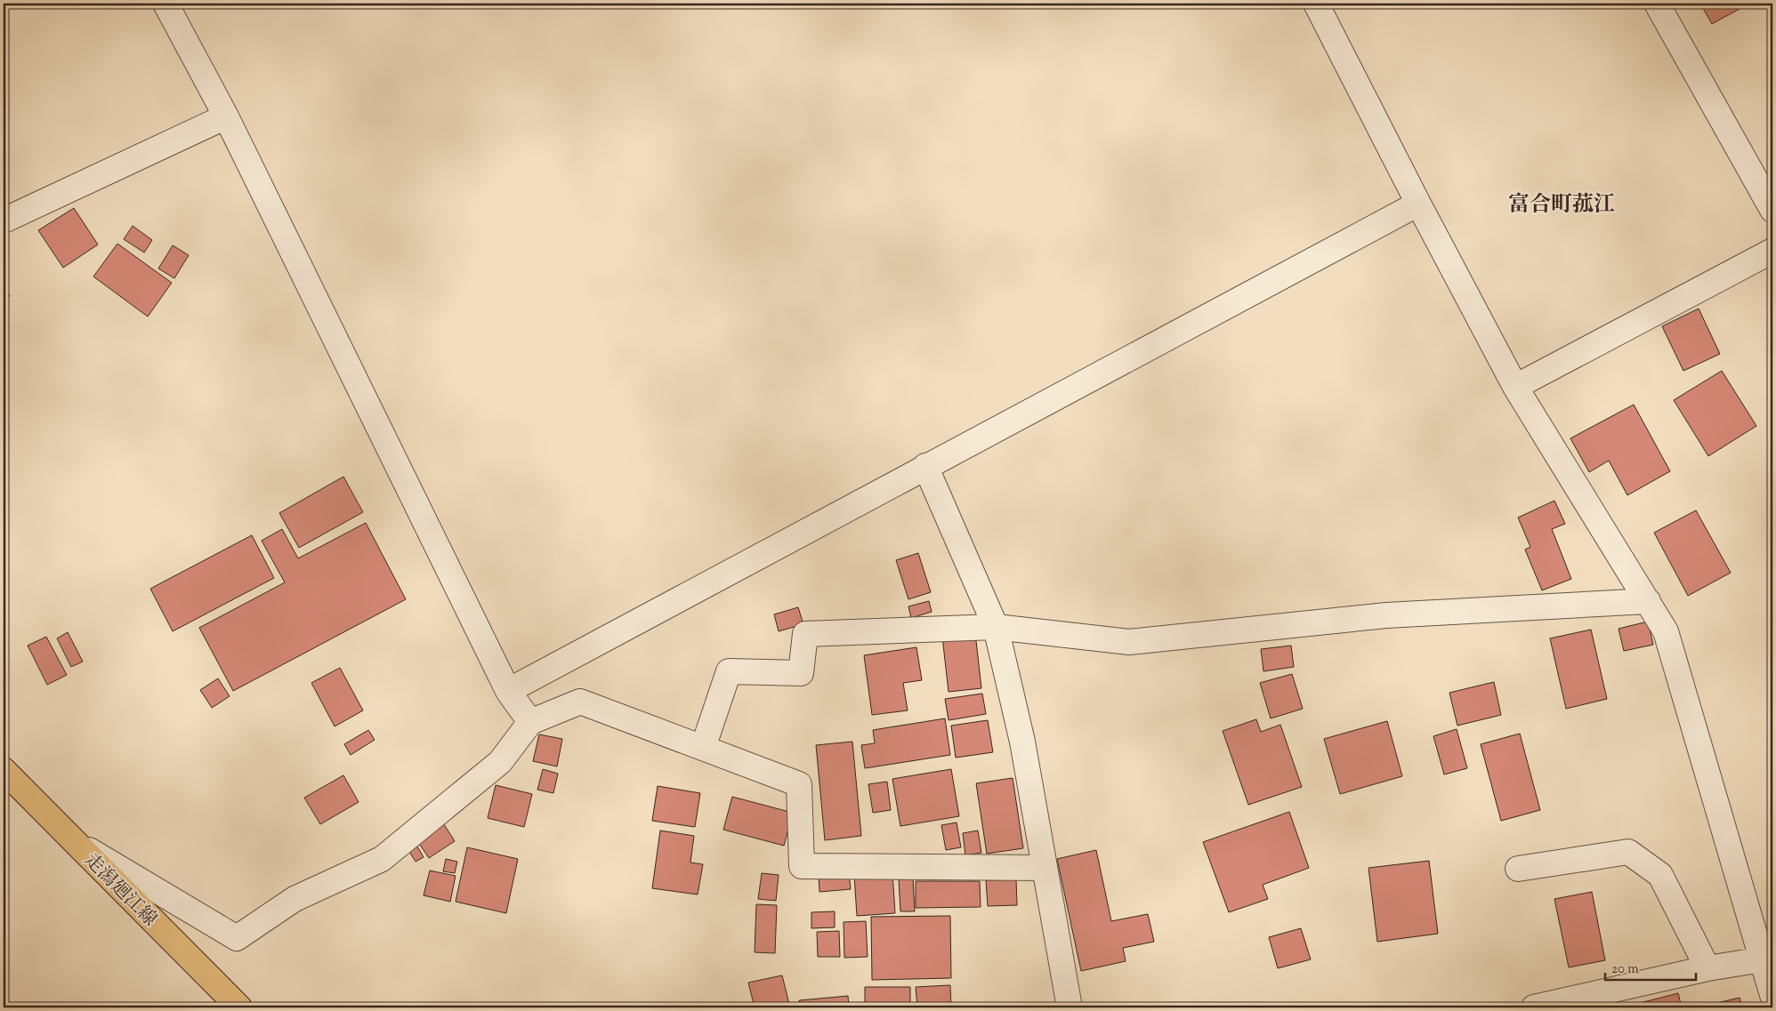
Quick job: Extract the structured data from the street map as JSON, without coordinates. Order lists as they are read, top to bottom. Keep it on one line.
{"streets":{"main road":["走潟廻江線"]},"districts":["富合町菰江"],"scale_bar":"20 m"}
